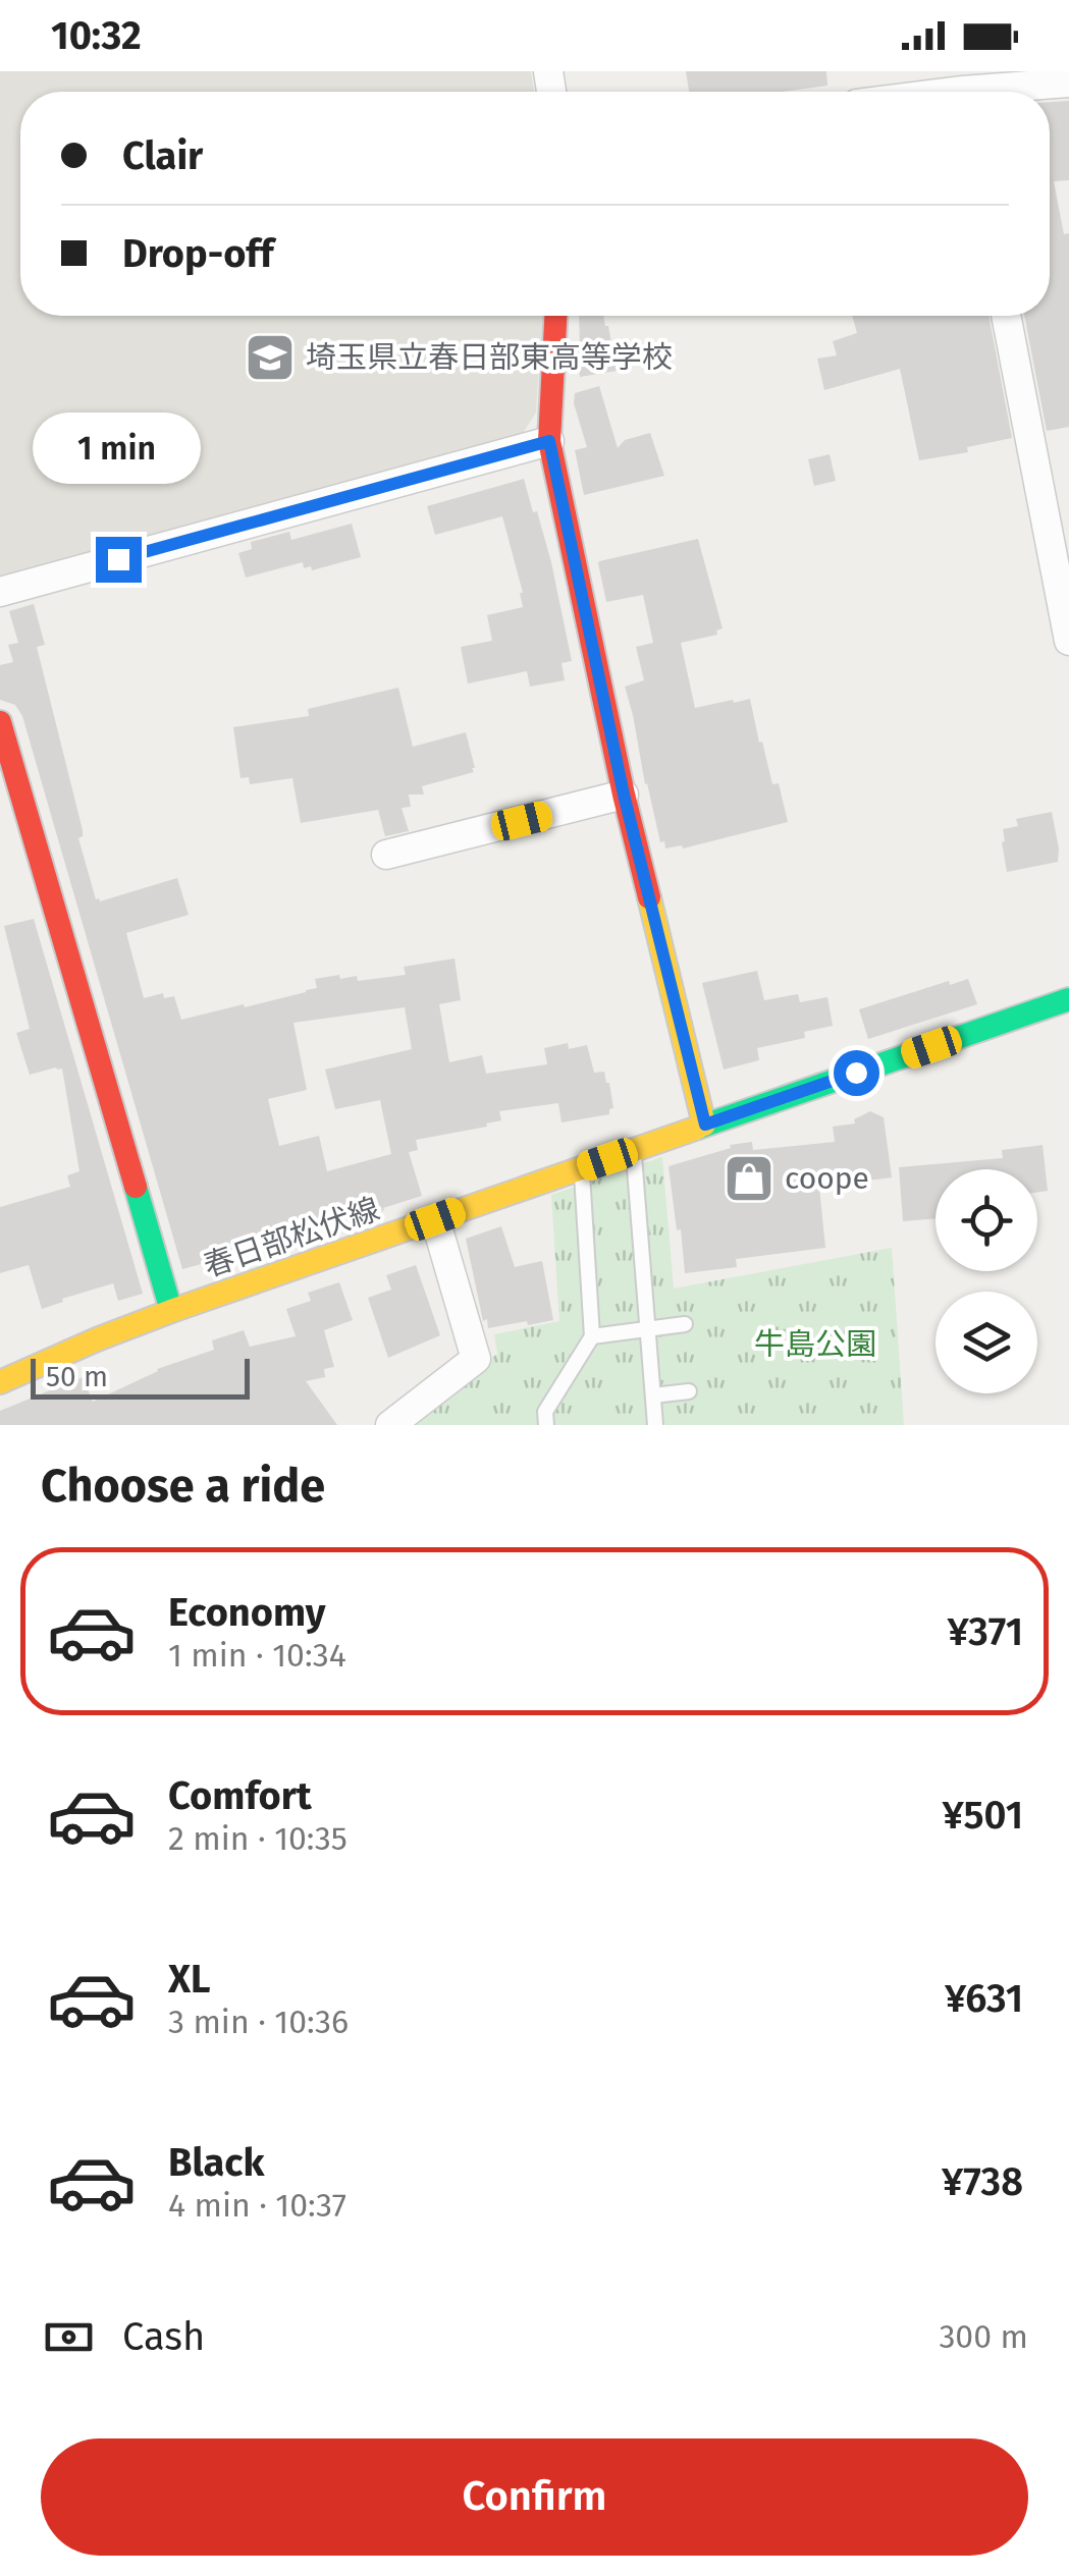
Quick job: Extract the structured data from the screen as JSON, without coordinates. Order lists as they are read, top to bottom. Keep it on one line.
{"streets":{"street":["春日部松伏線"]},"parks":["牛島公園"],"places":{"school or university":["埼玉県立春日部東高等学校"],"shop":["coope"]},"scale_bar":"50 m","page":{"status":"10:32","banner":["Clair","Drop-off"],"bubble":"1 min","scale":"50 m","heading":"Choose a ride","list":[{"name":"Economy","note":"1 min · 10:34","value":"¥371"},{"name":"Comfort","note":"2 min · 10:35","value":"¥501"},{"name":"XL","note":"3 min · 10:36","value":"¥631"},{"name":"Black","note":"4 min · 10:37","value":"¥738"}],"pay":["Cash","300 m"],"buttons":"Confirm"}}
